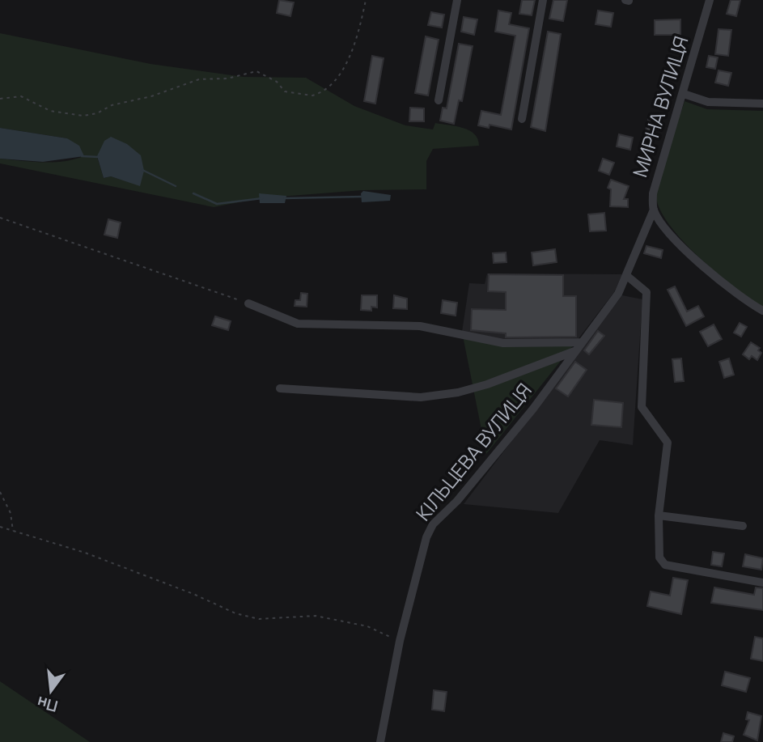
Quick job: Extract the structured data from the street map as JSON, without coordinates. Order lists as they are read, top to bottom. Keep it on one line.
{"streets":{"street":["МИРНА ВУЛИЦЯ","КІЛЬЦЕВА ВУЛИЦЯ"]},"crossings":[["МИРНА ВУЛИЦЯ","КІЛЬЦЕВА ВУЛИЦЯ"]],"north":"bottom"}
